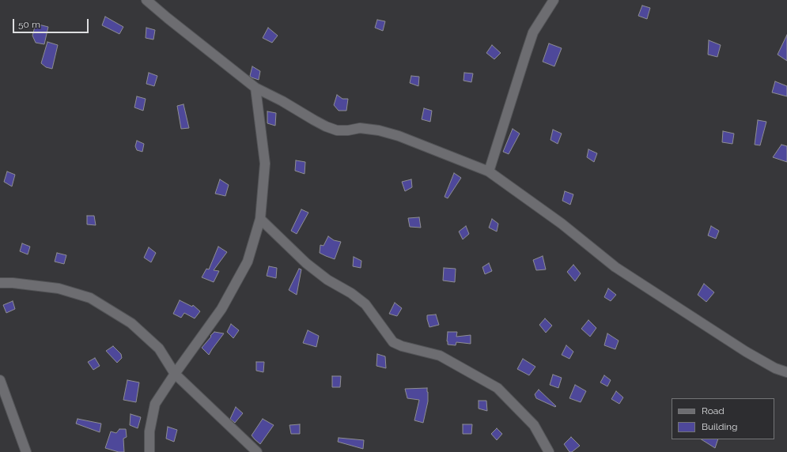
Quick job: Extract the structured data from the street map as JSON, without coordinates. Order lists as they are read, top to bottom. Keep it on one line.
{"legend":["Road","Building"],"scale_bar":"50 m"}
